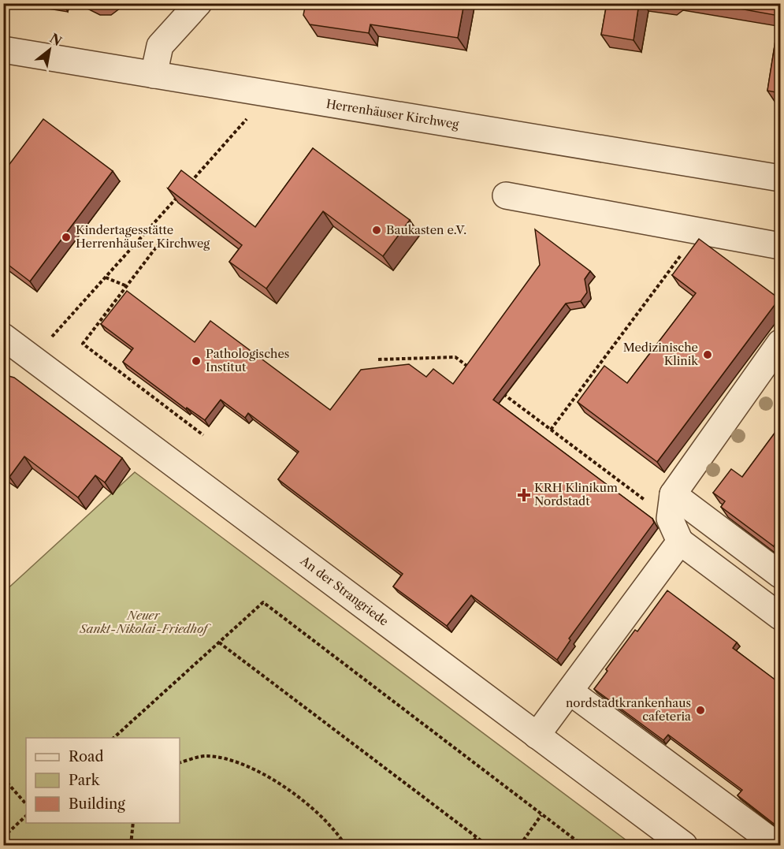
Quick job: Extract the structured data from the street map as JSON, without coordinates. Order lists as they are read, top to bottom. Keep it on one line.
{"streets":{"street":["Herrenhäuser Kirchweg","An der Strangriede"]},"parks":["Neuer Sankt-Nikolai-Friedhof"],"places":{"other":["Baukasten e.V.","Kindertagesstätte Herrenhäuser Kirchweg","Medizinische Klinik","Pathologisches Institut","nordstadtkrankenhaus cafeteria"],"health":["KRH Klinikum Nordstadt"]},"legend":["Road","Park","Building"],"north":"top right"}
